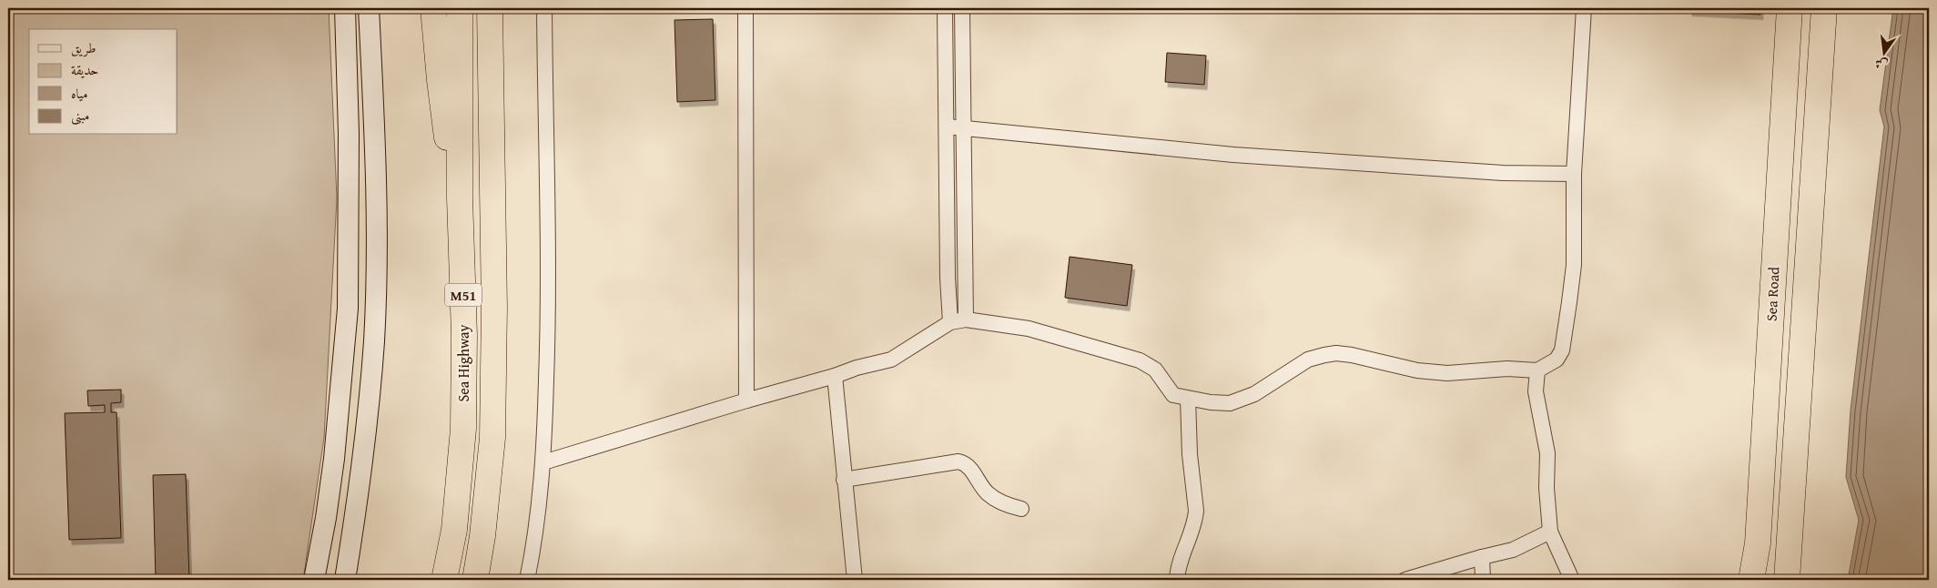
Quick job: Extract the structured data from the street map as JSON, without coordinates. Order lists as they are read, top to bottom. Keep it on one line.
{"streets":{"highway":["Sea Road","M51","Sea Highway"]},"legend":["طريق","حديقة","مياه","مبنى"],"north":"bottom"}
